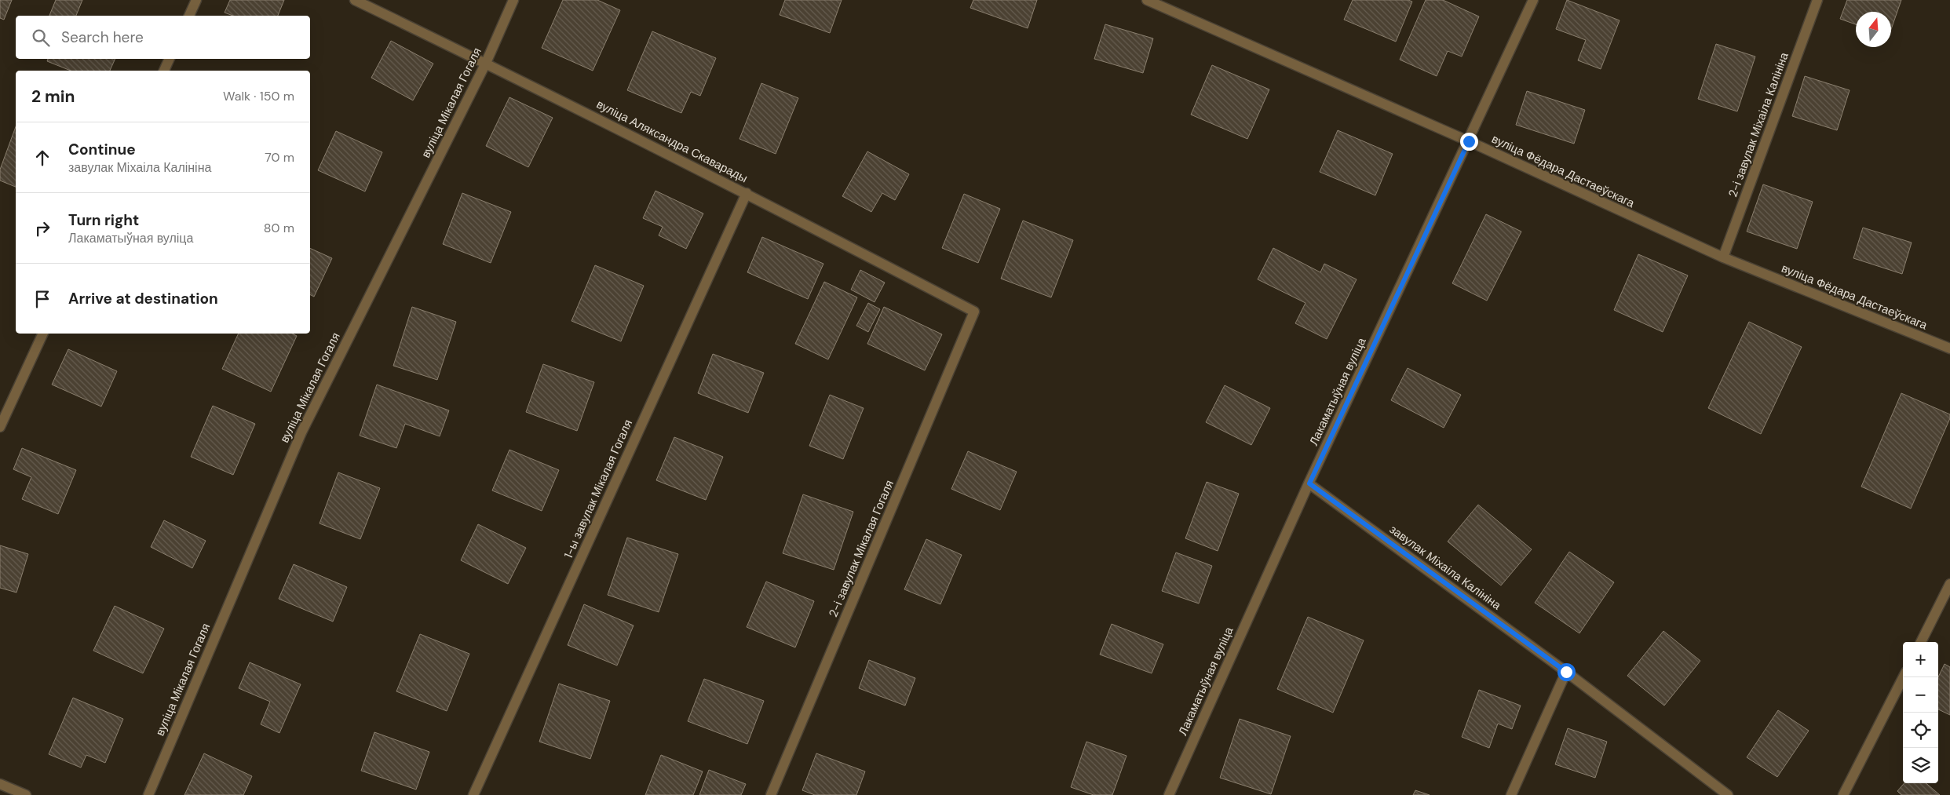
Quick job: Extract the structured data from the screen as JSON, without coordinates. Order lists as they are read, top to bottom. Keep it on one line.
{"streets":{"street":["вуліца Мікалая Гогаля","2-і завулак Міхаіла Калініна","вуліца Аляксандра Скаварады","вуліца Фёдара Дастаеўскага","Лакаматыўная вуліца","1-ы завулак Мікалая Гогаля","2-і завулак Мікалая Гогаля","завулак Міхаіла Калініна"]},"crossings":[["вуліца Мікалая Гогаля","вуліца Аляксандра Скаварады"],["2-і завулак Міхаіла Калініна","вуліца Фёдара Дастаеўскага"],["вуліца Аляксандра Скаварады","1-ы завулак Мікалая Гогаля"],["вуліца Аляксандра Скаварады","2-і завулак Мікалая Гогаля"],["вуліца Фёдара Дастаеўскага","Лакаматыўная вуліца"],["Лакаматыўная вуліца","завулак Міхаіла Калініна"]],"north":"top","page":{"search":"Search here","heading":["2 min","Walk · 150 m"],"list":[["Continue","завулак Міхаіла Калініна","70 m"],["Turn right","Лакаматыўная вуліца","80 m"],"Arrive at destination"],"map_buttons":["+","−"]}}
